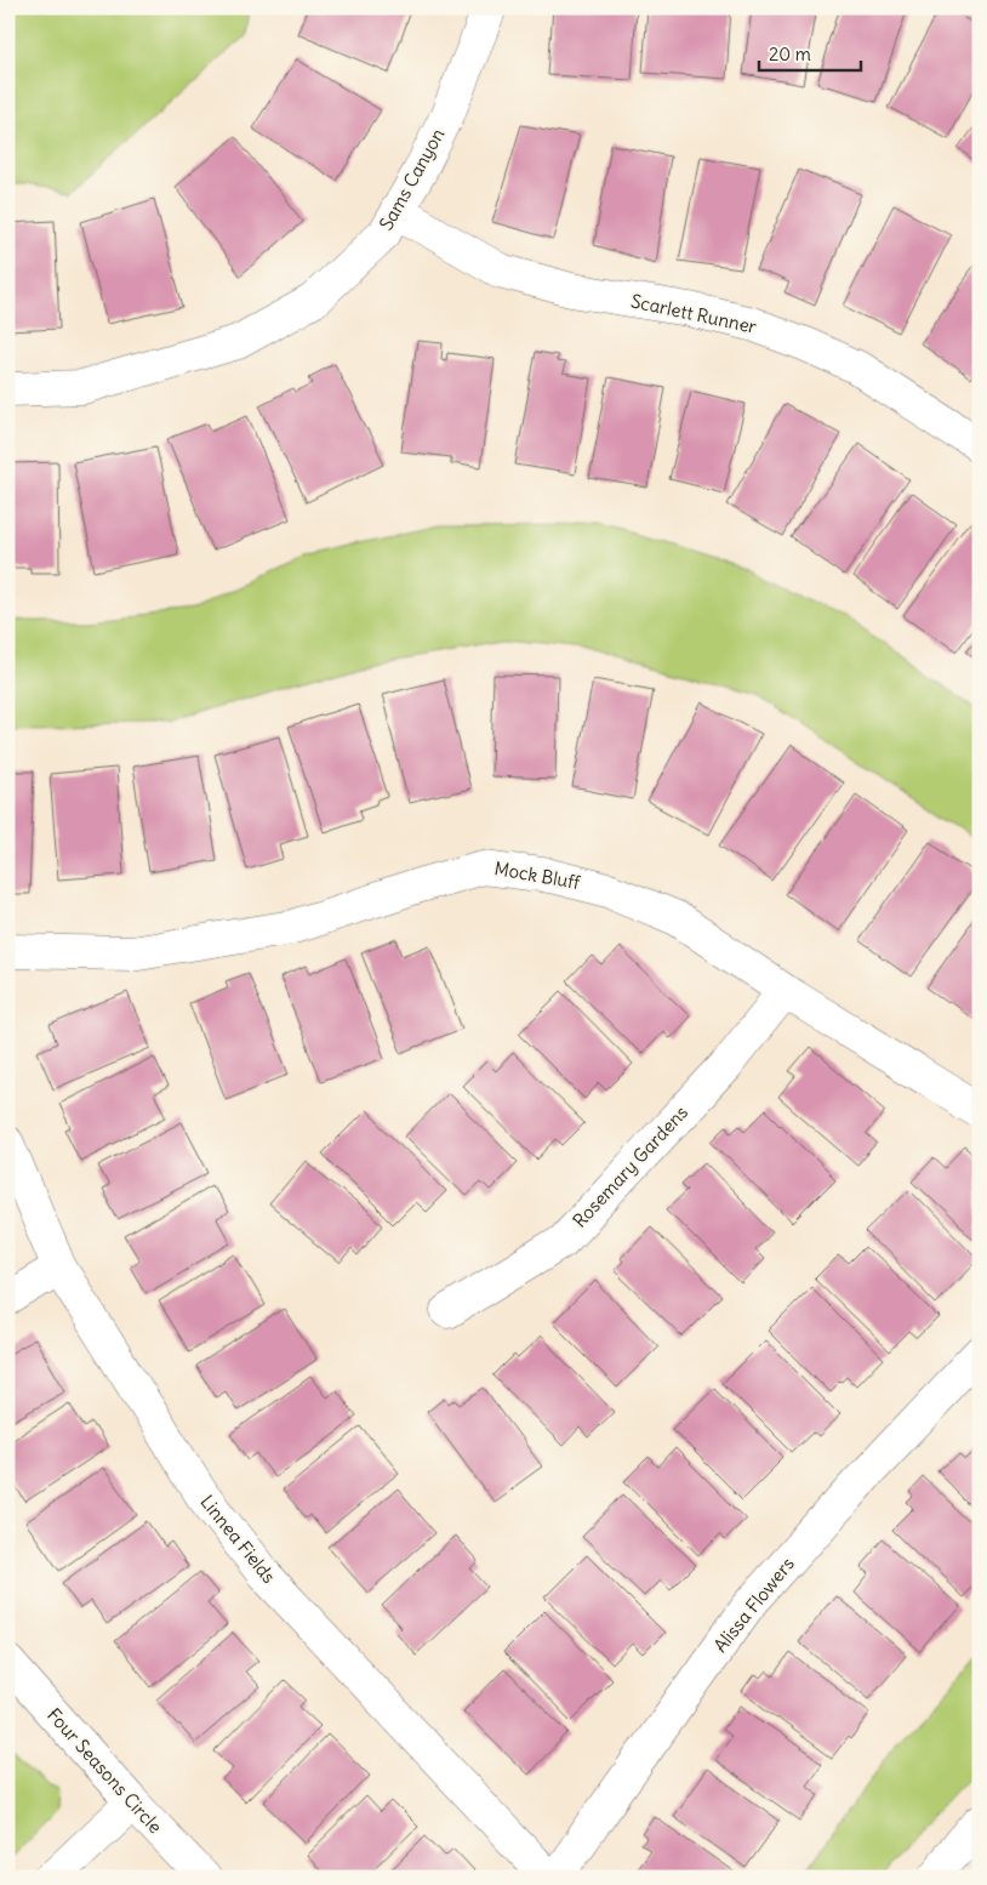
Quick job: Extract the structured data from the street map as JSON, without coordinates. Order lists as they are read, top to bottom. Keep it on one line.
{"streets":{"street":["Sams Canyon","Scarlett Runner","Mock Bluff","Rosemary Gardens","Linnea Fields","Alissa Flowers","Four Seasons Circle"]},"crossings":[["Sams Canyon","Scarlett Runner"],["Mock Bluff","Rosemary Gardens"]],"scale_bar":"20 m"}
